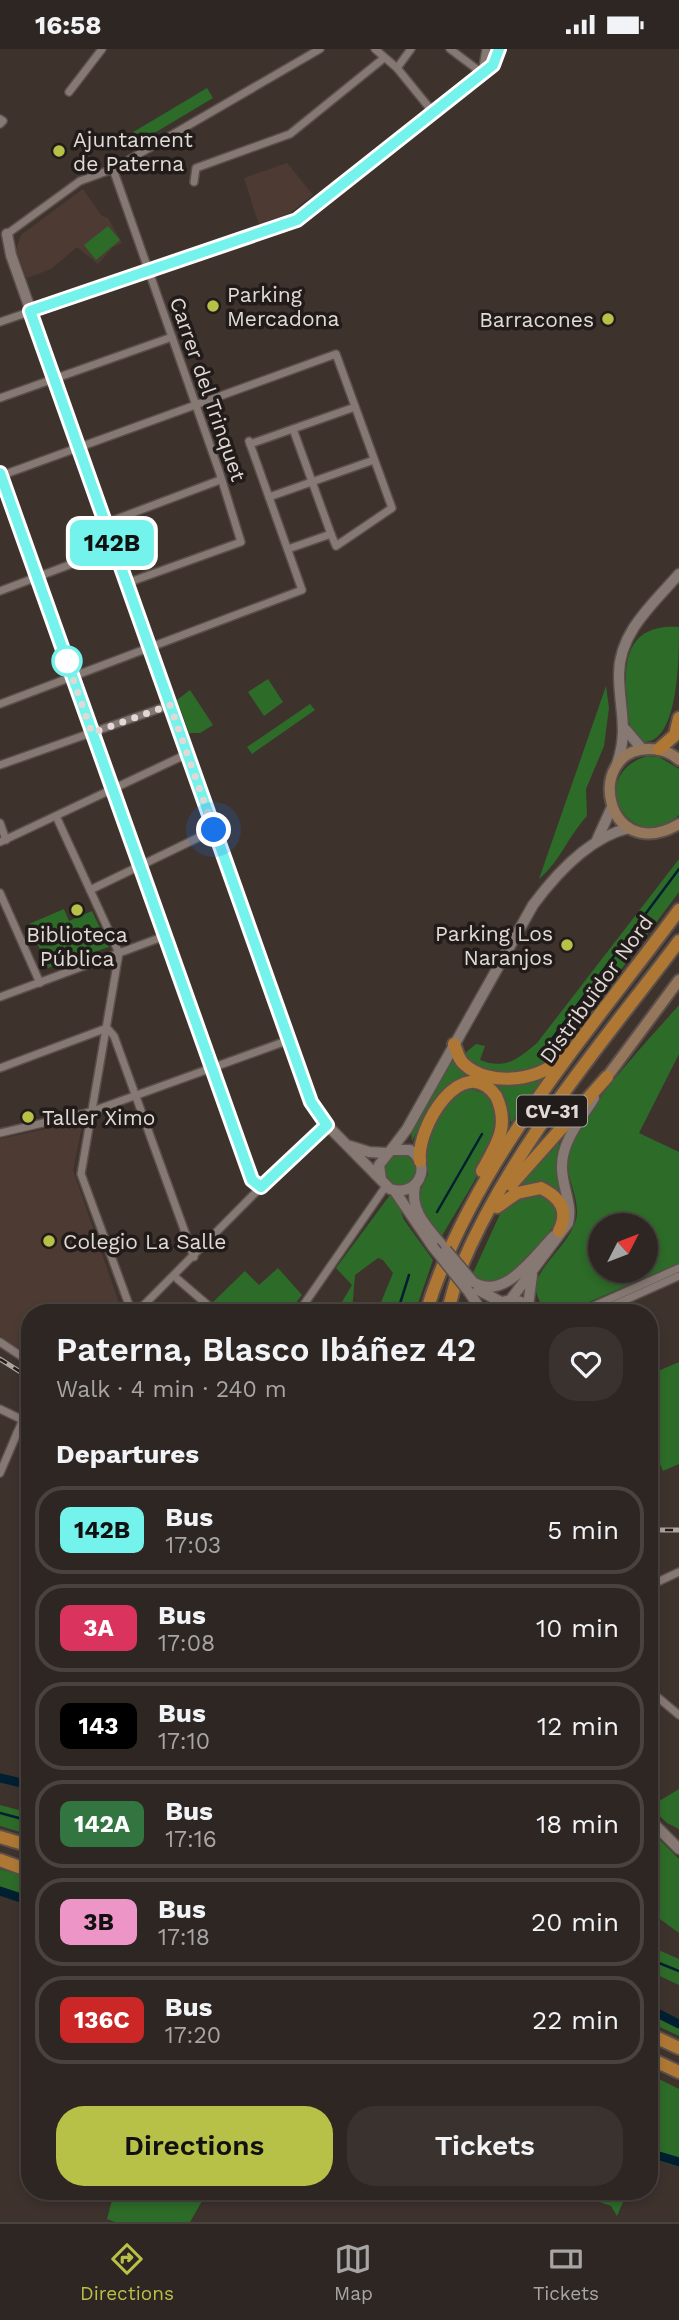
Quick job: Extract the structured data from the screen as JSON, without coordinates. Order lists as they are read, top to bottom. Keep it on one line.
{"streets":{"highway":["Distribuïdor Nord","CV-31"],"street":["Carrer del Trinquet"]},"places":["Ajuntament de Paterna","Parking Mercadona","Barracones","Biblioteca Pública","Parking Los Naranjos","Taller Ximo","Colegio La Salle"],"lines":["bus line 142B"],"north":"top right","page":{"status":"16:58","on_map":"142B","heading":[["Paterna, Blasco Ibáñez 42","Walk · 4 min · 240 m"],"Departures"],"list":[{"mark":"142B","name":"Bus","note":"17:03","value":"5 min"},{"mark":"3A","name":"Bus","note":"17:08","value":"10 min"},{"mark":"143","name":"Bus","note":"17:10","value":"12 min"},{"mark":"142A","name":"Bus","note":"17:16","value":"18 min"},{"mark":"3B","name":"Bus","note":"17:18","value":"20 min"},{"mark":"136C","name":"Bus","note":"17:20","value":"22 min"}],"buttons":["Directions","Tickets"],"tabs":["Directions","Map","Tickets"]}}
